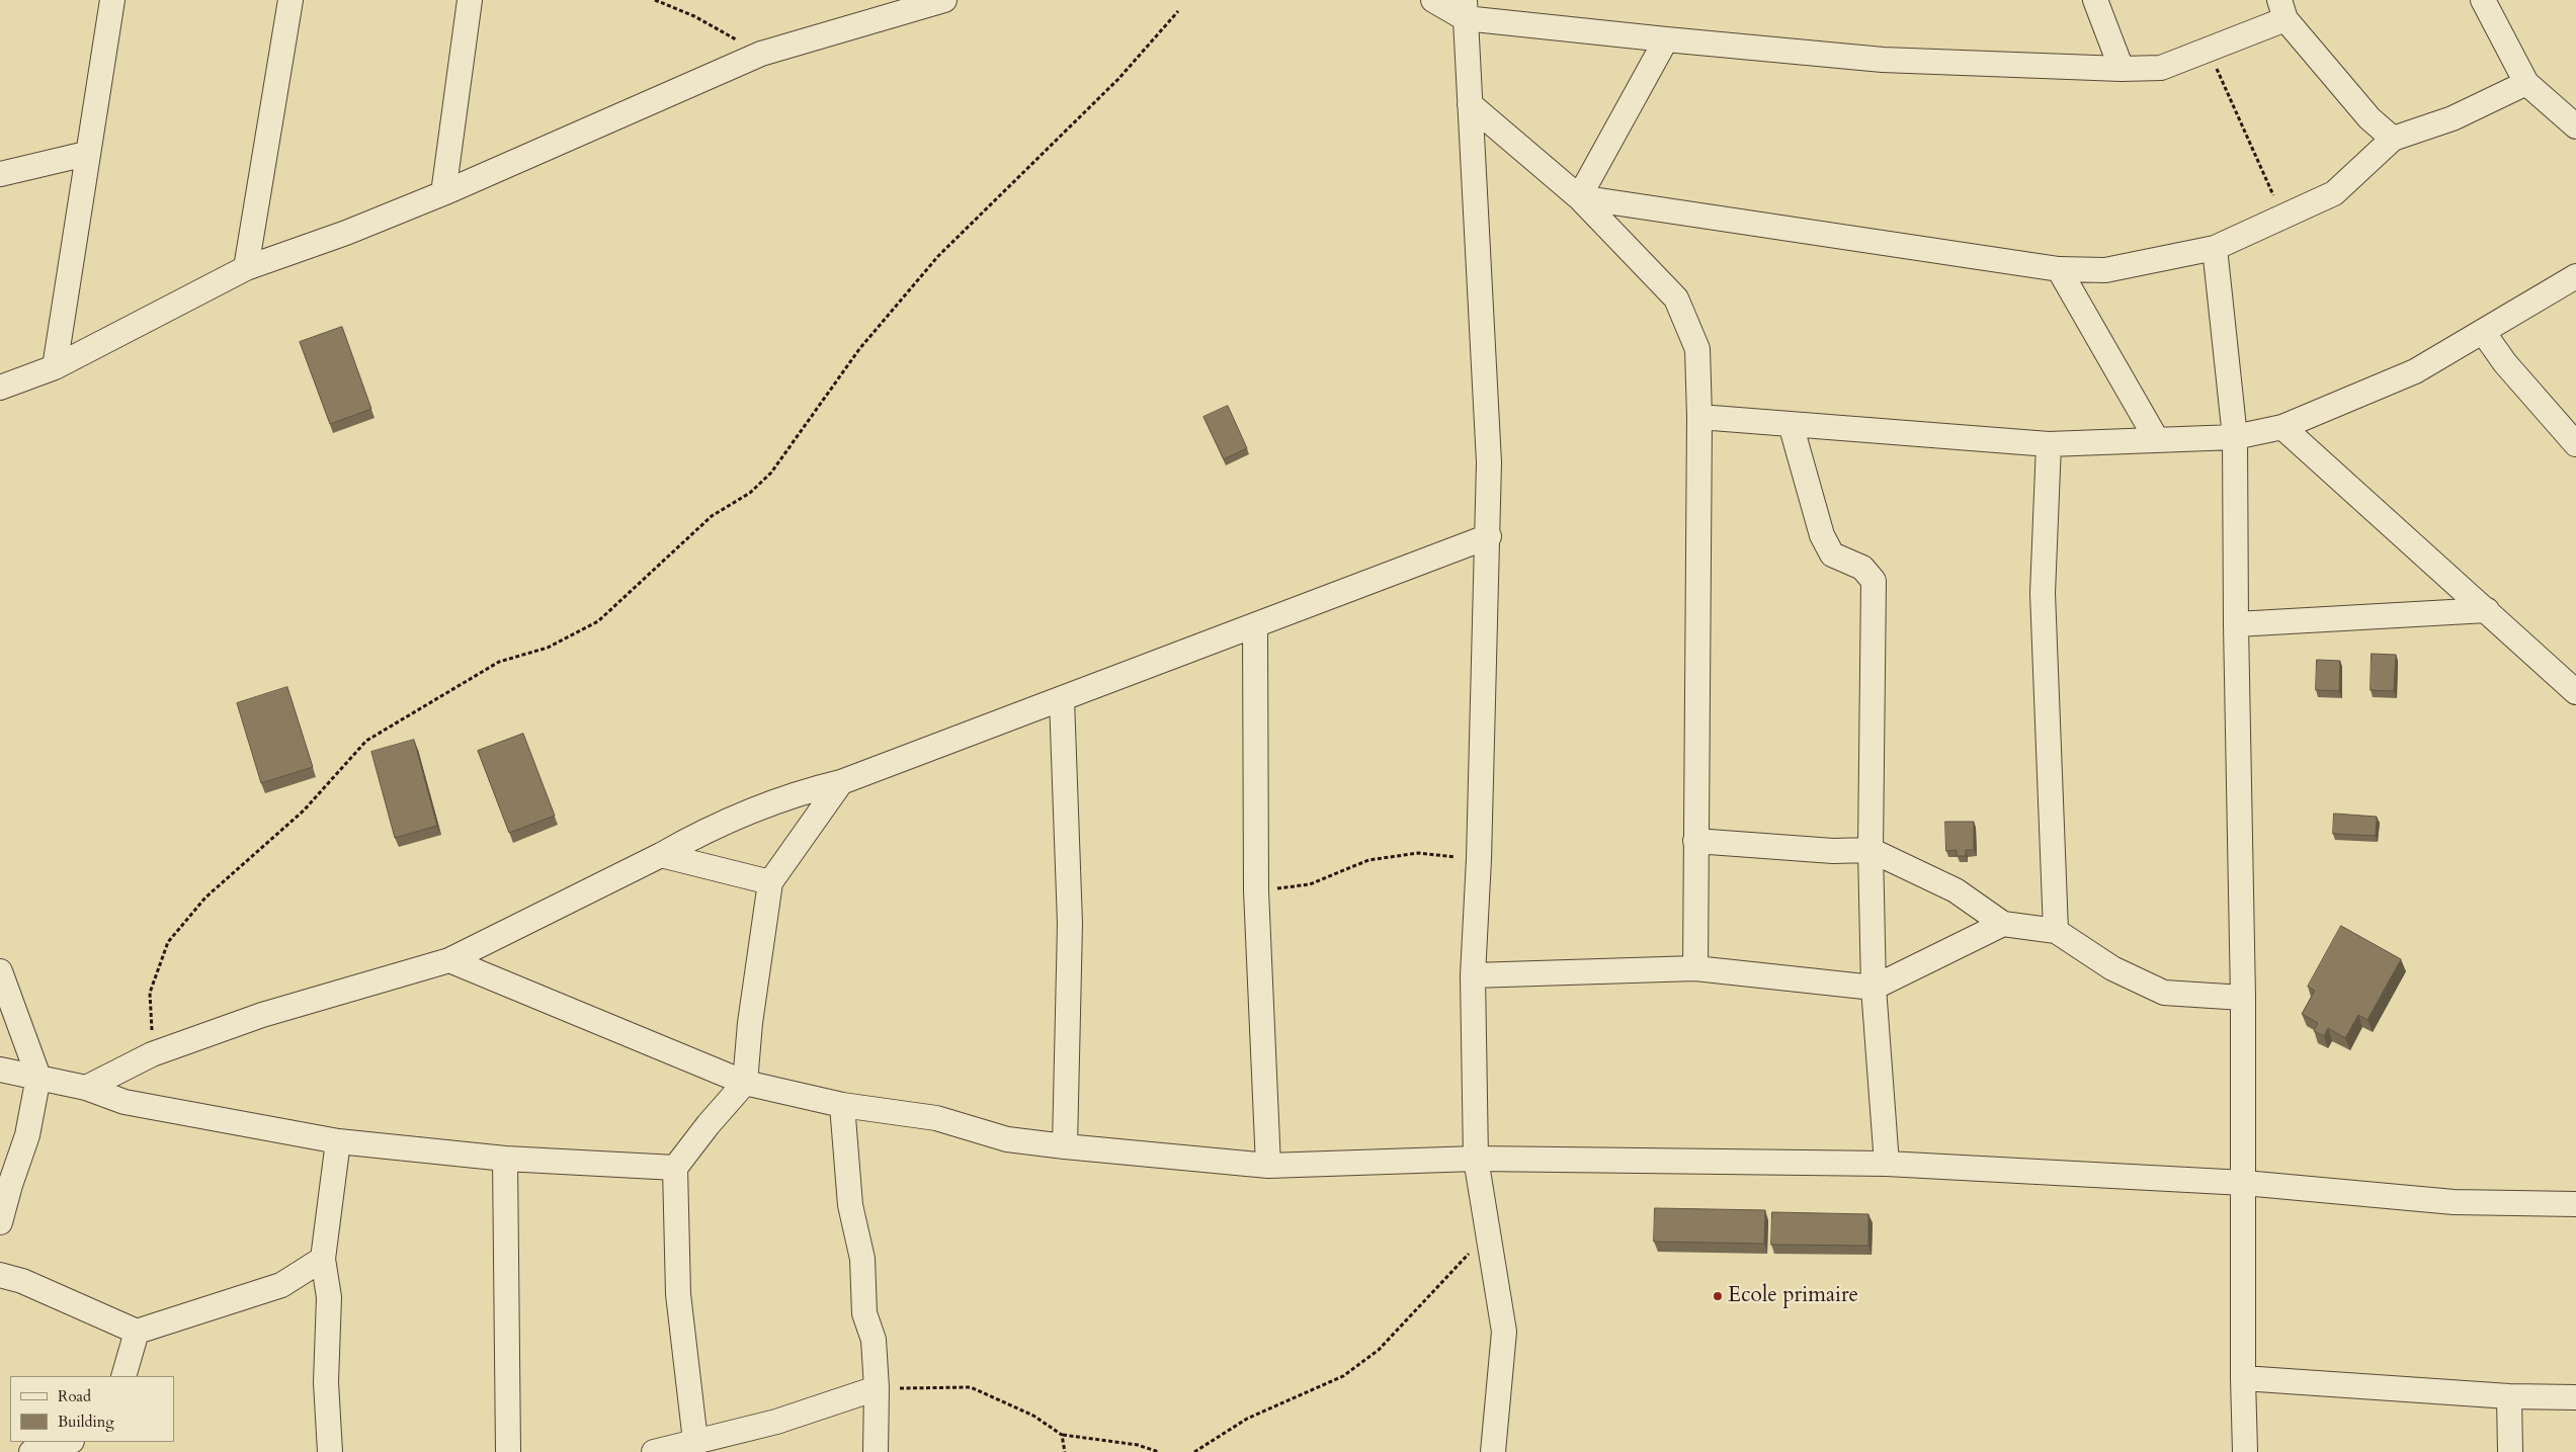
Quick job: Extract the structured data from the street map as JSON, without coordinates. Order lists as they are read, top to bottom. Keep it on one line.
{"places":["Ecole primaire"],"legend":["Road","Building"]}
